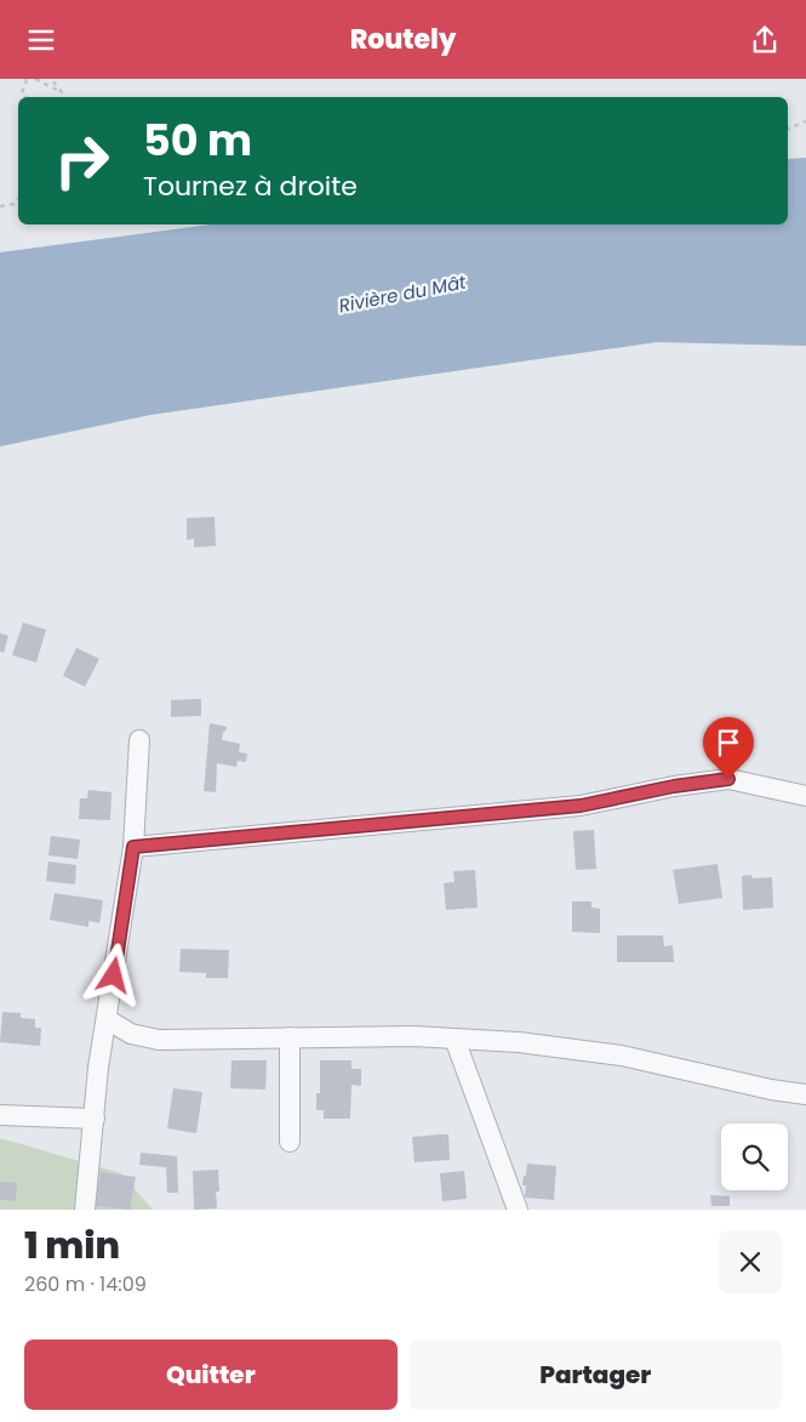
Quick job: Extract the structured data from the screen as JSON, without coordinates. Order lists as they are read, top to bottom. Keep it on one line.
{"water":["Rivière du Mât"],"page":{"header":"Routely","turn":["50 m","Tournez à droite"],"heading":["1 min","260 m · 14:09"],"buttons":["Quitter","Partager"]}}
